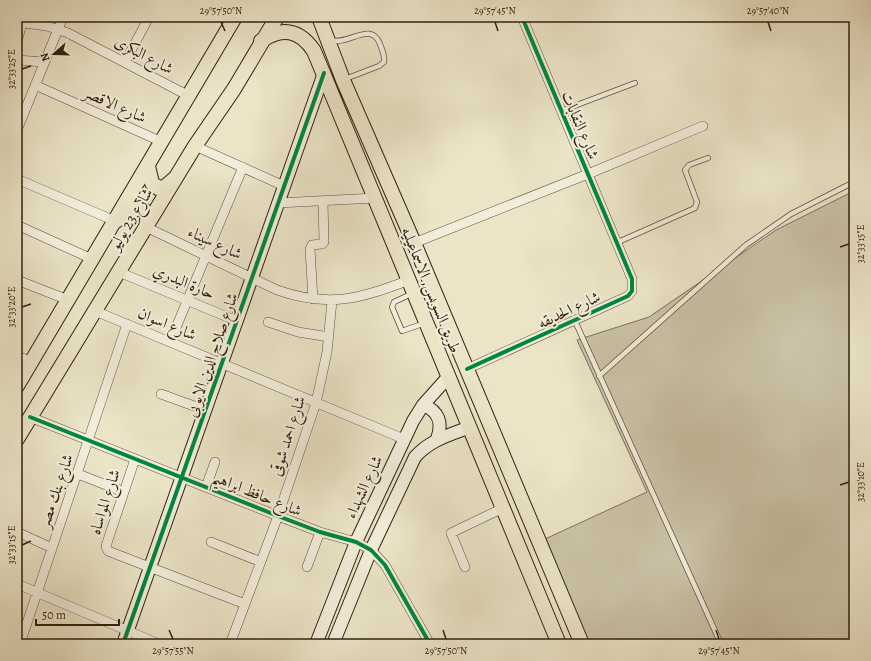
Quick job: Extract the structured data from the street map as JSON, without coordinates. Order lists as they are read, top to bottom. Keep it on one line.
{"streets":{"main road":["شارع 23 يوليو","طريق السويس, الاسماعيليه"],"street":["شارع البكرى","شارع الاقصر","شارع النقابات","شارع سيناء","حارة البدري","شارع الحديقه","شارع اسوان","شارع صلاح الدين الايوبى","شارع احمد شوقى","شارع الشهداء","شارع بنك مصر","شارع حافظ ابراهيم","شارع المواساه"]},"crossings":[["شارع البكرى","شارع 23 يوليو"],["شارع الاقصر","شارع 23 يوليو"],["شارع النقابات","شارع الحديقه"],["شارع 23 يوليو","شارع سيناء"],["شارع 23 يوليو","حارة البدري"],["شارع 23 يوليو","شارع اسوان"],["شارع 23 يوليو","شارع حافظ ابراهيم"],["شارع سيناء","طريق السويس, الاسماعيليه"],["شارع سيناء","شارع صلاح الدين الايوبى"],["شارع سيناء","شارع احمد شوقى"],["حارة البدري","شارع صلاح الدين الايوبى"],["طريق السويس, الاسماعيليه","شارع الحديقه"],["طريق السويس, الاسماعيليه","شارع صلاح الدين الايوبى"],["طريق السويس, الاسماعيليه","شارع الشهداء"],["شارع اسوان","شارع صلاح الدين الايوبى"],["شارع اسوان","شارع احمد شوقى"],["شارع اسوان","شارع الشهداء"],["شارع اسوان","شارع بنك مصر"],["شارع صلاح الدين الايوبى","شارع حافظ ابراهيم"],["شارع صلاح الدين الايوبى","شارع المواساه"],["شارع احمد شوقى","شارع حافظ ابراهيم"],["شارع احمد شوقى","شارع المواساه"],["شارع الشهداء","شارع حافظ ابراهيم"],["شارع بنك مصر","شارع حافظ ابراهيم"],["شارع حافظ ابراهيم","شارع المواساه"]],"scale_bar":"50 m","north":"left","coordinates":["29°57'50\"N","29°57'45\"N","29°57'40\"N","32°33'25\"E","32°33'15\"E","32°33'20\"E","32°33'10\"E","29°57'55\"N"]}
